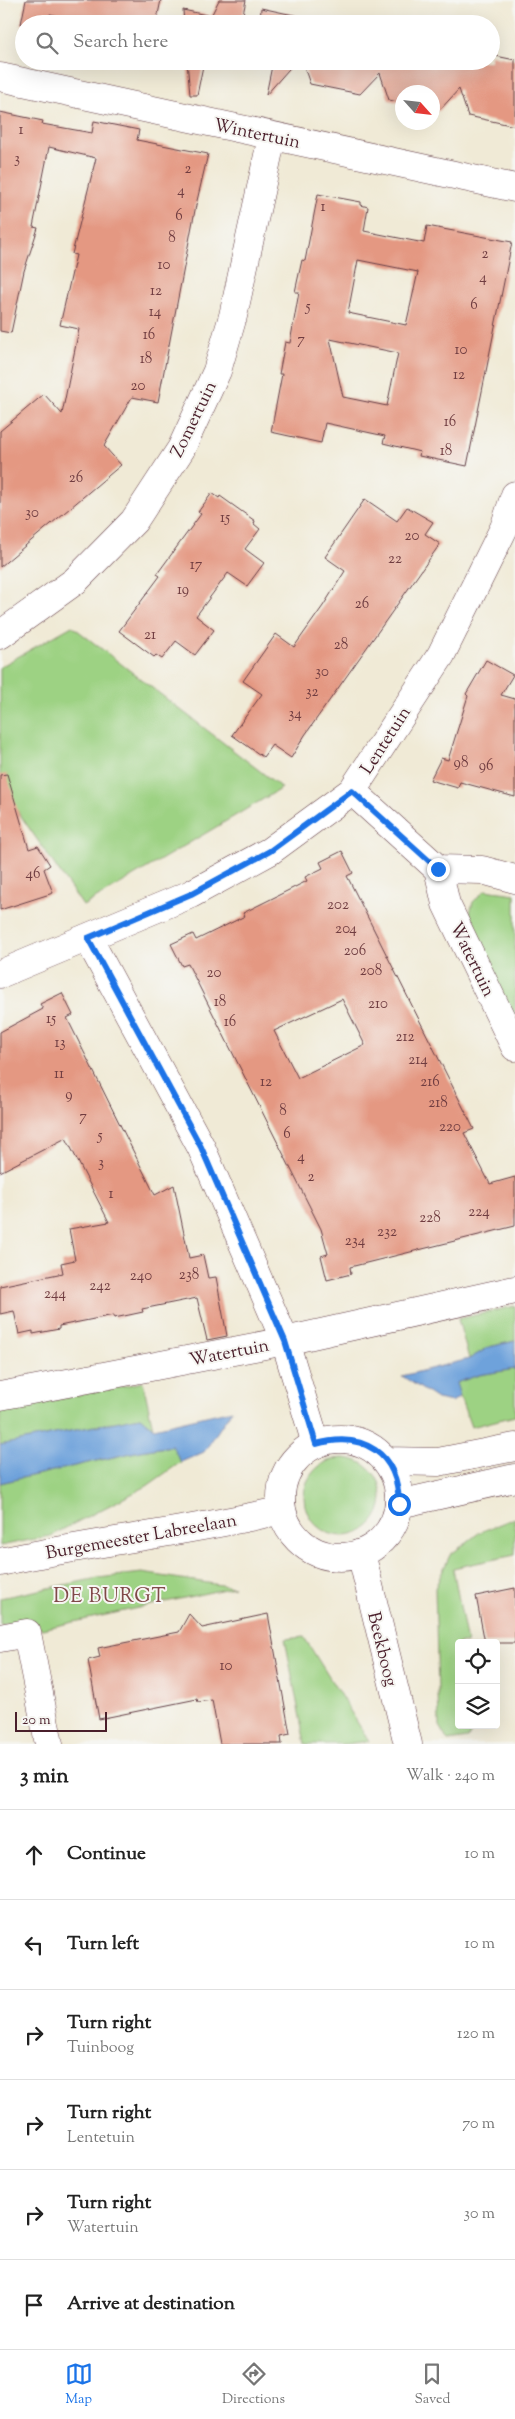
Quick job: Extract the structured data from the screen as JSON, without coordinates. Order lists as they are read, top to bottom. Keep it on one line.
{"streets":{"street":["Wintertuin","Zomertuin","Lentetuin","Watertuin","Burgemeester Labreelaan","Beekboog"]},"crossings":[["Wintertuin","Zomertuin"],["Burgemeester Labreelaan","Beekboog"]],"districts":["DE BURGT"],"house_numbers":["1","3","2","4","1","6","8","2","10","4","12","6","5","14","16","7","10","18","12","20","16","18","26","30","15","20","22","17","19","26","21","28","30","32","34","98","96","46","202","204","206","208","20","18","210","15","16","212","13","214","11","12","216","9","218","8","7","220","6","5","4","3","2","1","224","228","232","234","238","240","242","244","10"],"scale_bar":"20 m","north":"bottom right","page":{"search":"Search here","scale":"20 m","heading":["3 min","Walk · 240 m"],"list":[["Continue","10 m"],["Turn left","10 m"],["Turn right","Tuinboog","120 m"],["Turn right","Lentetuin","70 m"],["Turn right","Watertuin","30 m"],"Arrive at destination"],"nav":["Map","Directions","Saved"]}}
